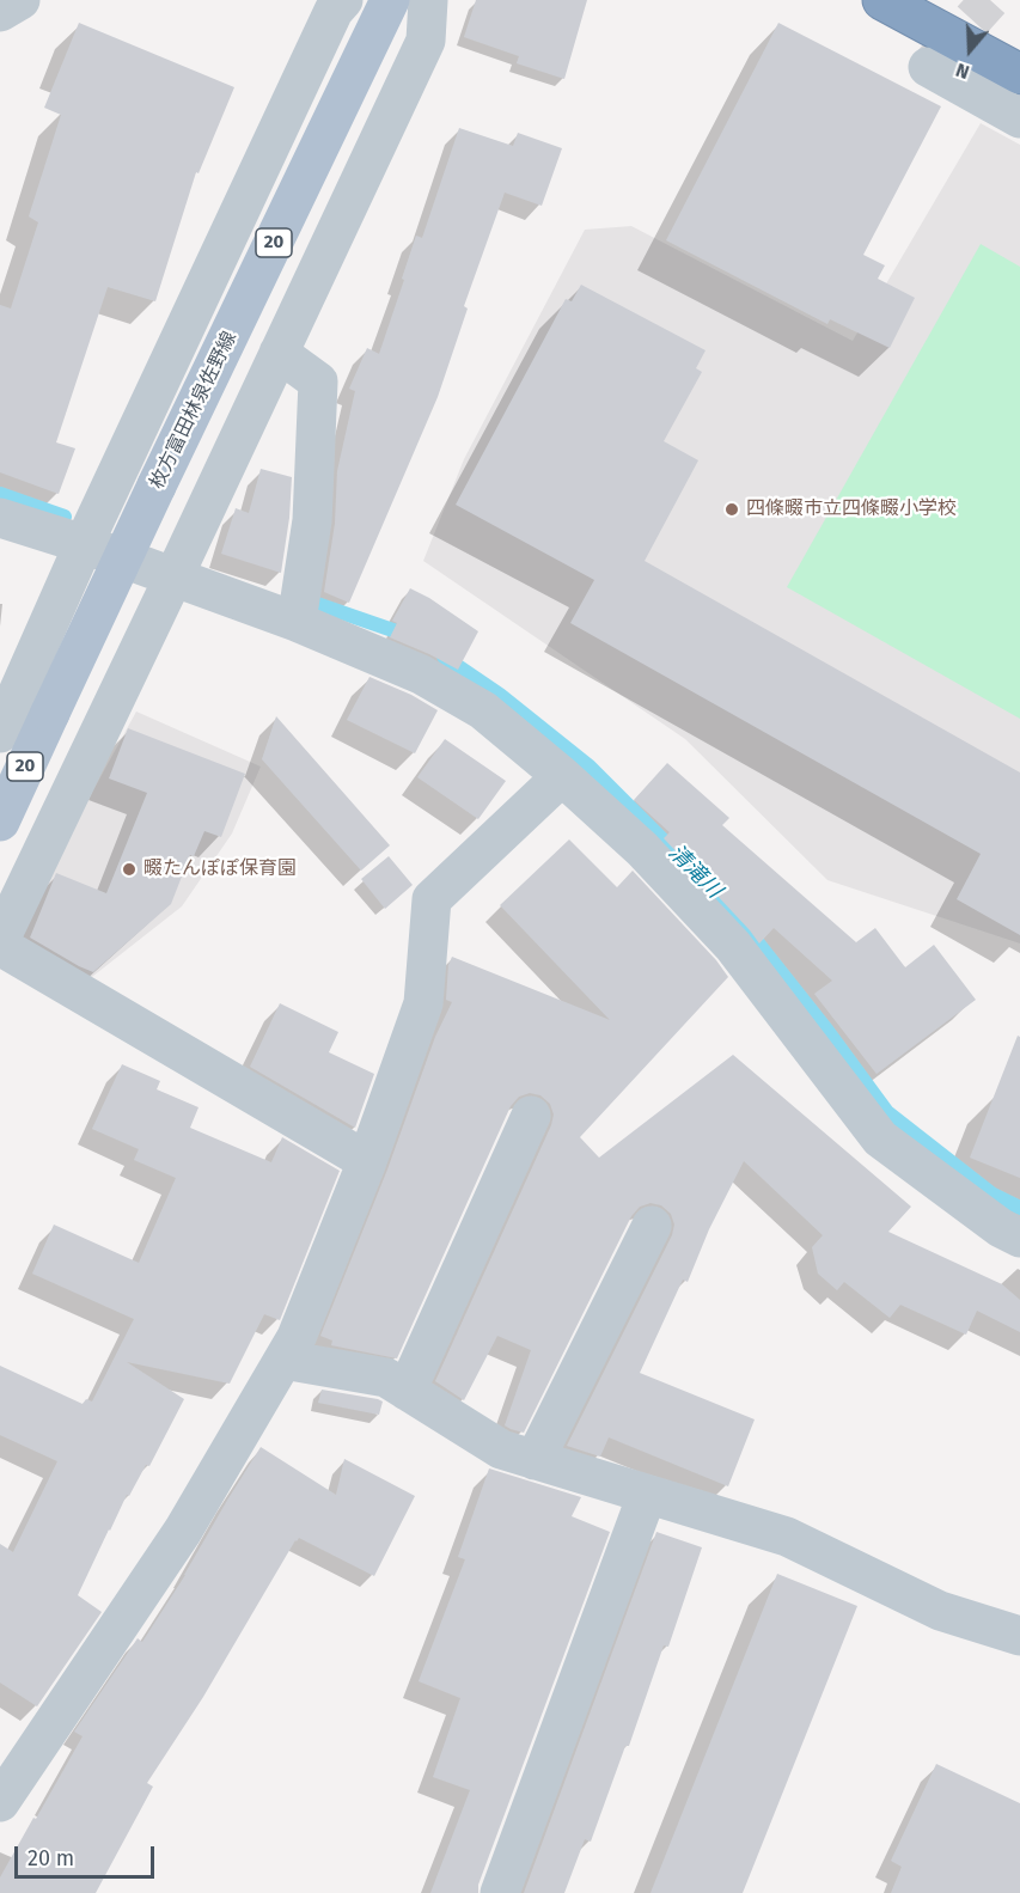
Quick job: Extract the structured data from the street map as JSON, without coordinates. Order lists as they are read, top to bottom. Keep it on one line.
{"streets":{"main road":["20","枚方富田林泉佐野線"]},"water":["清滝川"],"places":["四條畷市立四條畷小学校","畷たんぽぽ保育園"],"scale_bar":"20 m","north":"bottom"}
